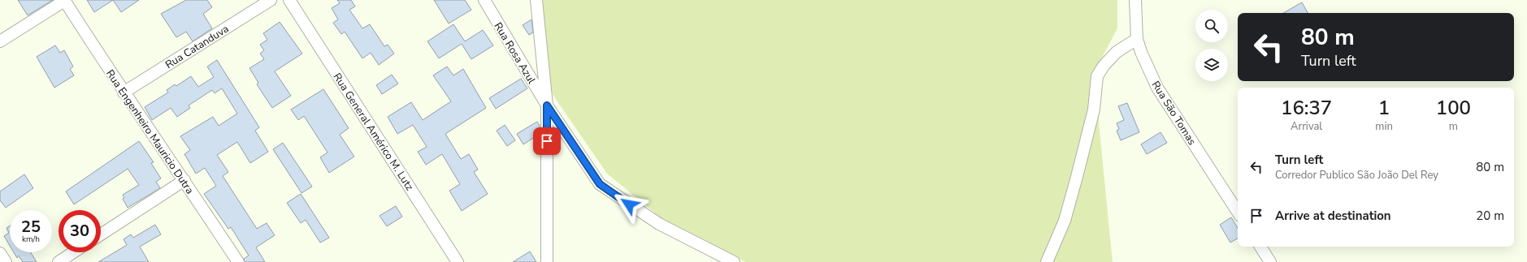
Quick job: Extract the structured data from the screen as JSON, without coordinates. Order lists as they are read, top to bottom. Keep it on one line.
{"streets":{"street":["Rua Catanduva","Rua Rosa Azul","Rua São Tomas","Rua Engenheiro Mauricio Dutra","Rua General Américo M. Lutz"]},"crossings":[["Rua Catanduva","Rua Engenheiro Mauricio Dutra"]],"page":{"turn":["80 m","Turn left"],"eta":["16:37","Arrival","1","min","100","m"],"list":[{"name":"Turn left","note":"Corredor Publico São João Del Rey","value":"80 m"},{"name":"Arrive at destination","value":"20 m"}],"speed":"25 km/h","limit":"30"}}
